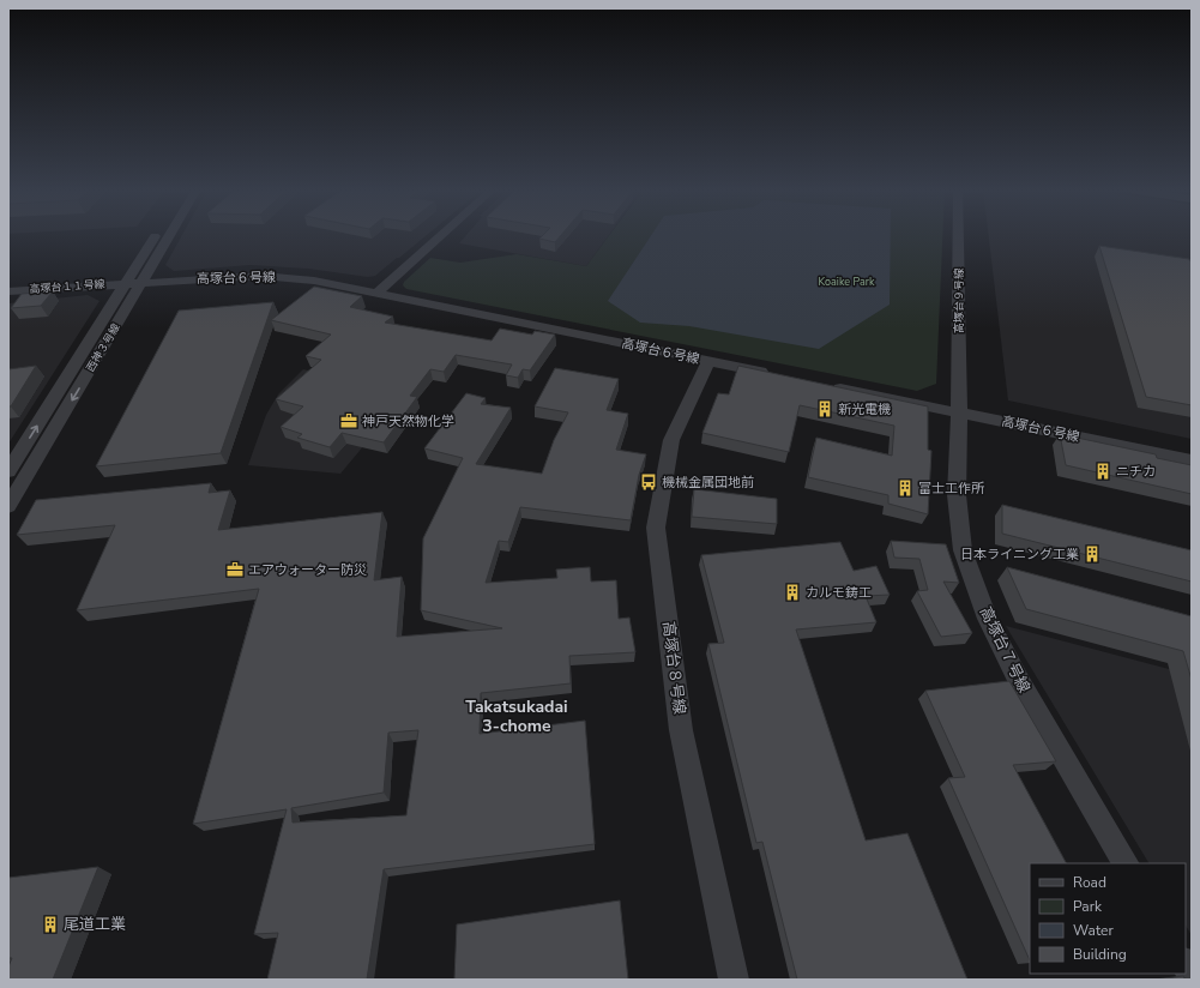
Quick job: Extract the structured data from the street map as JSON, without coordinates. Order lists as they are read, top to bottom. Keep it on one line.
{"streets":{"street":["高塚台６号線","高塚台１１号線","高塚台９号線","西神３号線","高塚台７号線","高塚台８号線"]},"crossings":[["高塚台６号線","高塚台１１号線"],["高塚台６号線","高塚台９号線"],["高塚台６号線","西神３号線"],["高塚台６号線","高塚台７号線"],["高塚台６号線","高塚台８号線"],["高塚台１１号線","西神３号線"],["高塚台９号線","高塚台７号線"]],"districts":["Takatsukadai 3-chome"],"parks":["Koaike Park"],"places":{"building":["新光電機","ニチカ","富士工作所","日本ライニング工業","カルモ鋳工","尾道工業"],"office":["神戸天然物化学","エアウォーター防災"],"bus stop":["機械金属団地前"]},"legend":["Road","Park","Water","Building"]}
